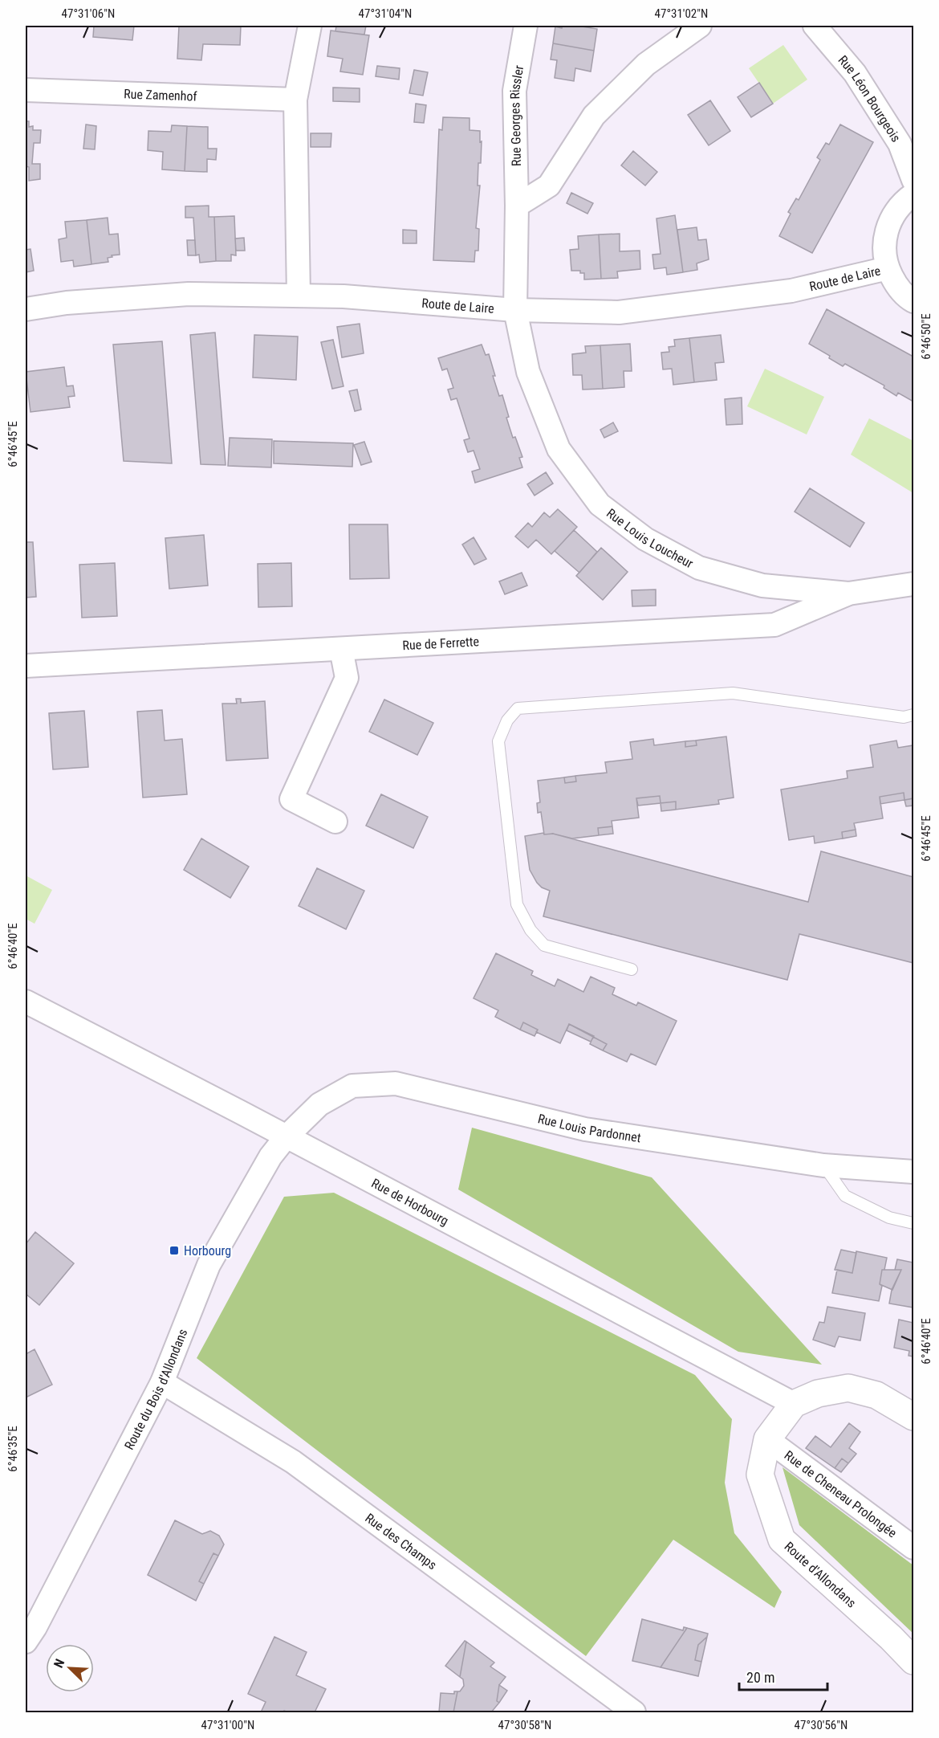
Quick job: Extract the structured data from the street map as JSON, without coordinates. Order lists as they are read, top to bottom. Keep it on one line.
{"streets":{"main road":["Route d'Allondans"],"street":["Rue Zamenhof","Rue Léon Bourgeois","Rue Georges Rissler","Route de Laire","Rue Louis Loucheur","Rue de Ferrette","Rue Louis Pardonnet","Rue de Horbourg","Route du Bois d'Allondans","Rue de Cheneau Prolongée","Rue des Champs"]},"crossings":[["Rue Georges Rissler","Route de Laire"],["Rue Georges Rissler","Rue Louis Loucheur"],["Route de Laire","Rue Louis Loucheur"],["Rue Louis Loucheur","Rue de Ferrette"],["Rue Louis Pardonnet","Rue de Horbourg"],["Rue Louis Pardonnet","Route du Bois d'Allondans"],["Rue de Horbourg","Route du Bois d'Allondans"],["Rue de Horbourg","Route d'Allondans"],["Route du Bois d'Allondans","Rue des Champs"],["Rue de Cheneau Prolongée","Route d'Allondans"]],"places":{"transit":["Horbourg"]},"scale_bar":"20 m","north":"top left","coordinates":["47°31'06\"N","47°31'04\"N","47°31'02\"N","6°46'50\"E","6°46'45\"E","6°46'40\"E","6°46'35\"E","47°31'00\"N","47°30'58\"N","47°30'56\"N"]}
